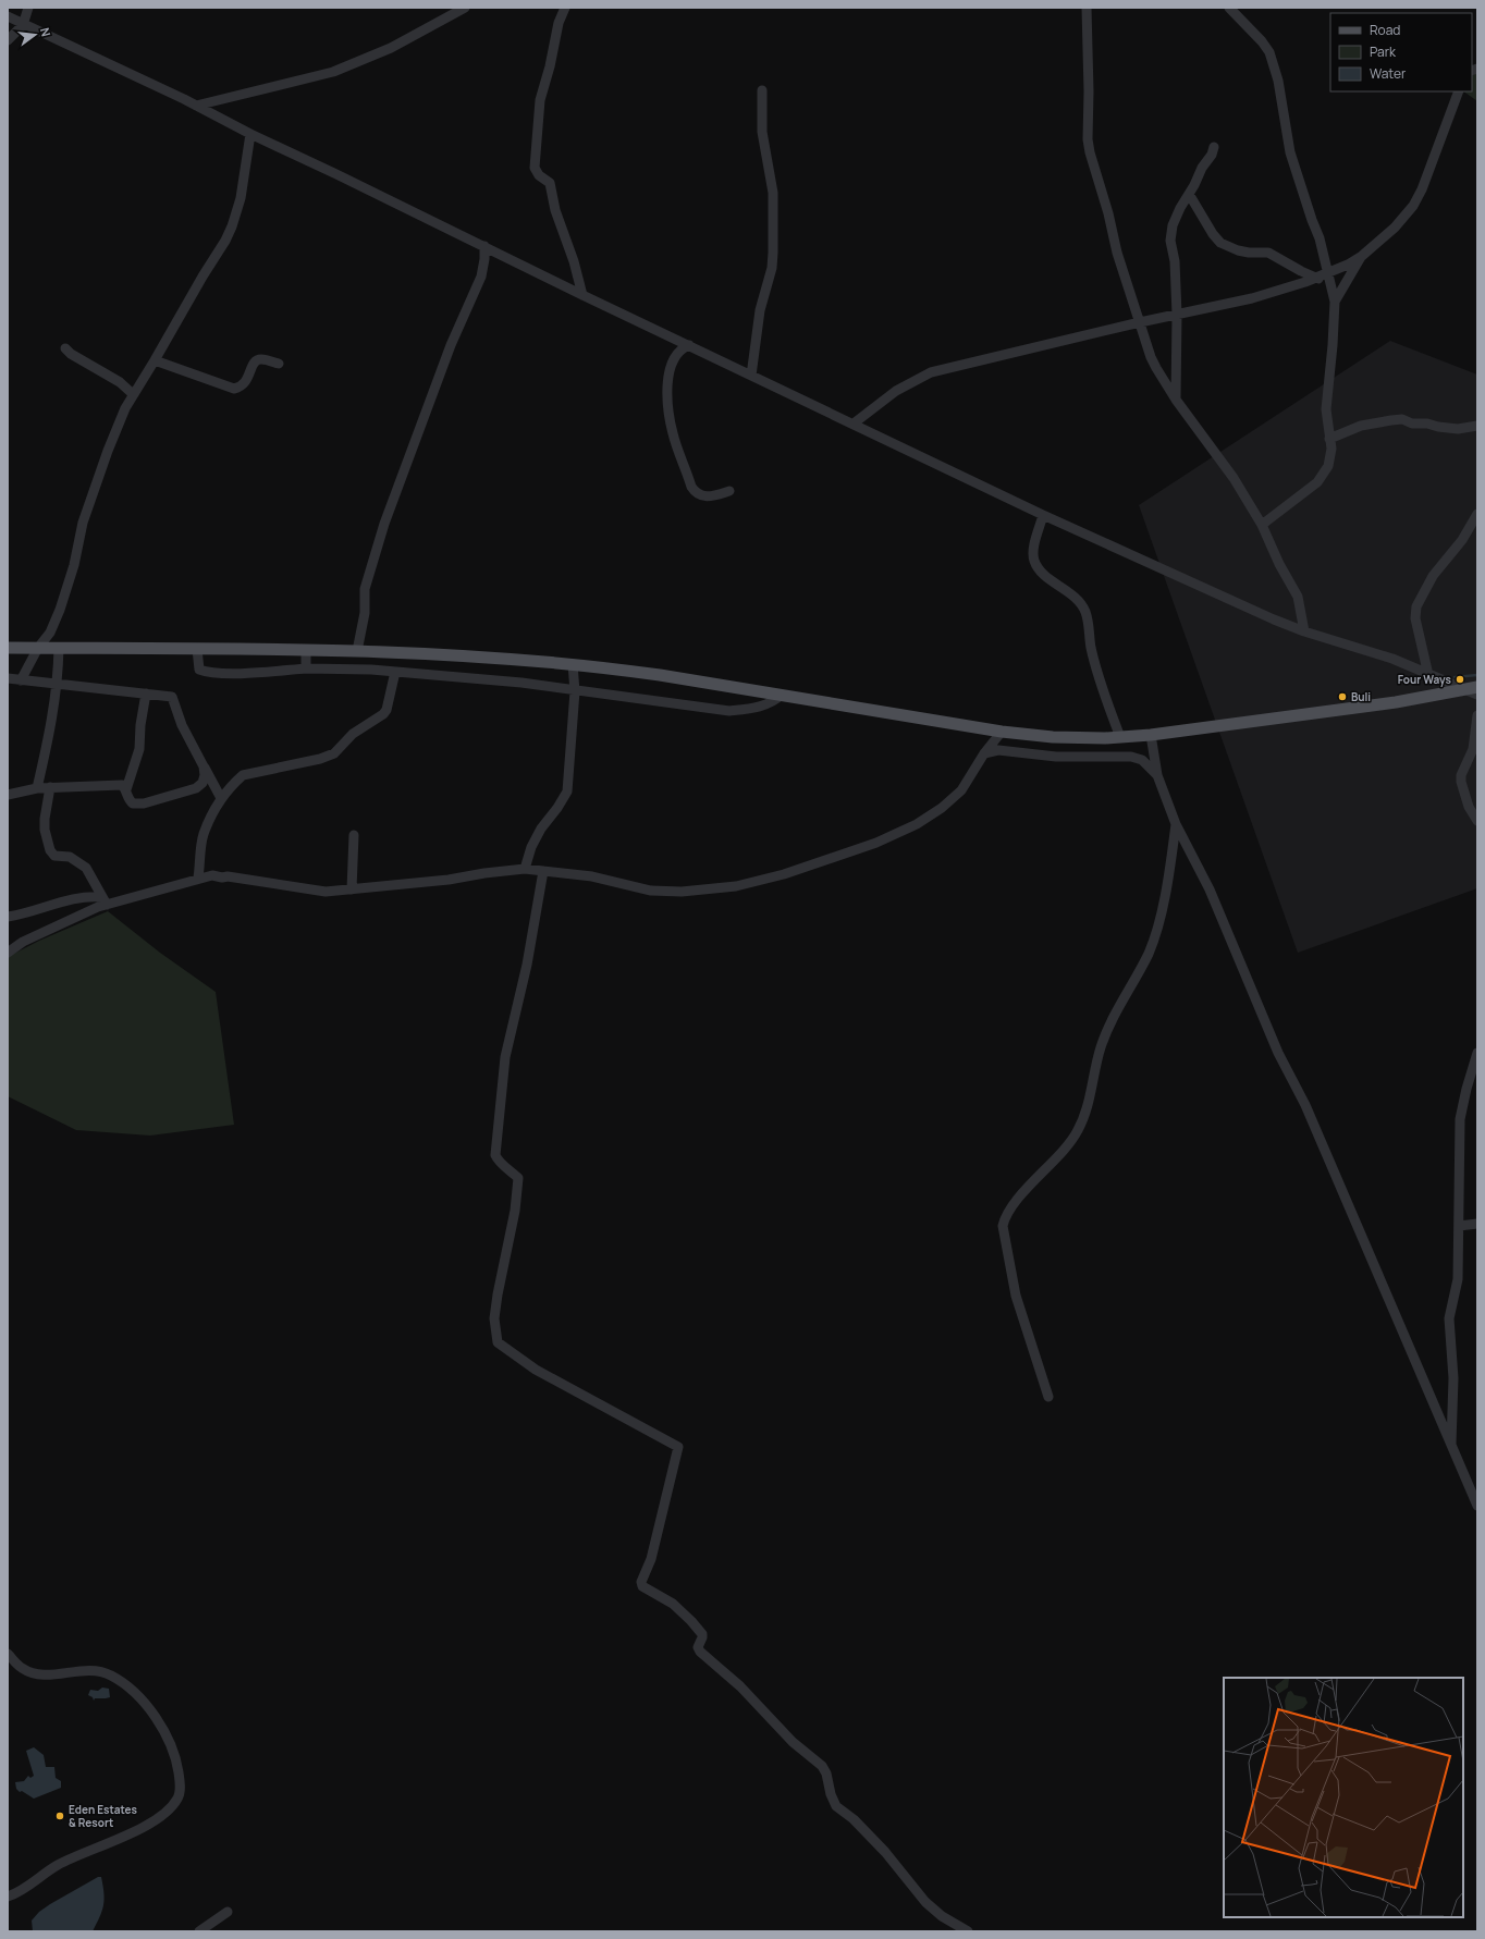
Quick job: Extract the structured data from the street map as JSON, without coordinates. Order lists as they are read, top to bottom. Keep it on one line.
{"places":["Four Ways","Buli","Eden Estates & Resort"],"legend":["Road","Park","Water"],"north":"right"}
